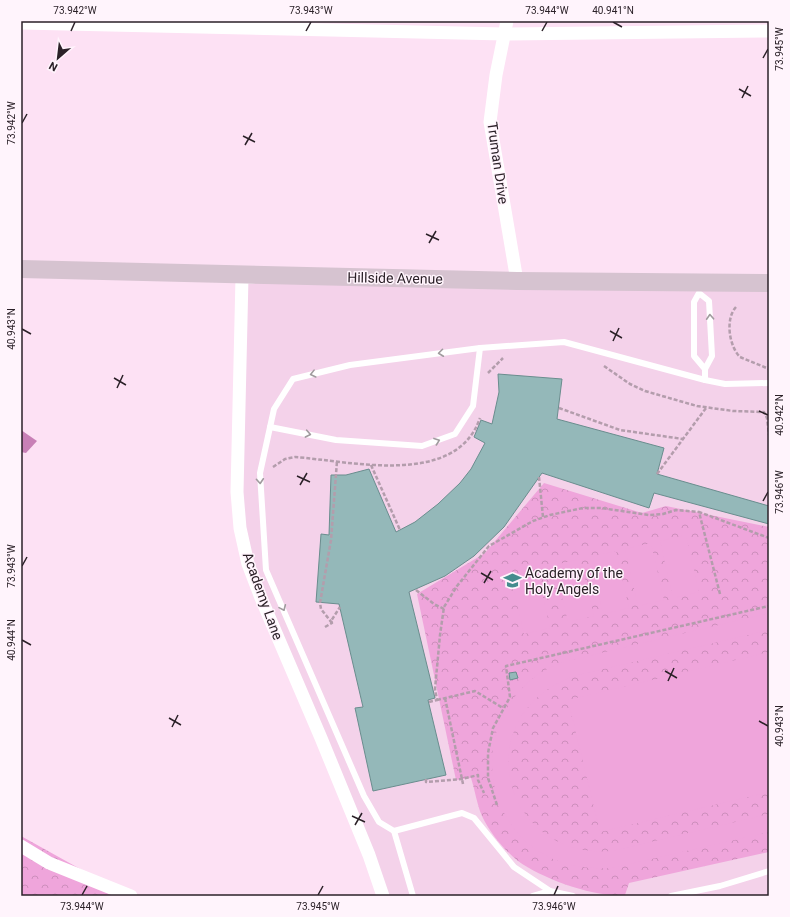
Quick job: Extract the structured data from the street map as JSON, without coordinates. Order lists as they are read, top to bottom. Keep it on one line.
{"streets":{"main road":["Hillside Avenue"],"street":["Truman Drive","Academy Lane"]},"crossings":[["Truman Drive","Hillside Avenue"],["Hillside Avenue","Academy Lane"]],"places":{"school or university":["Academy of the Holy Angels"]},"north":"bottom left","coordinates":["73.942°W","73.943°W","73.944°W","40.941°N","73.945°W","40.943°N","40.942°N","73.946°W","40.944°N"]}
